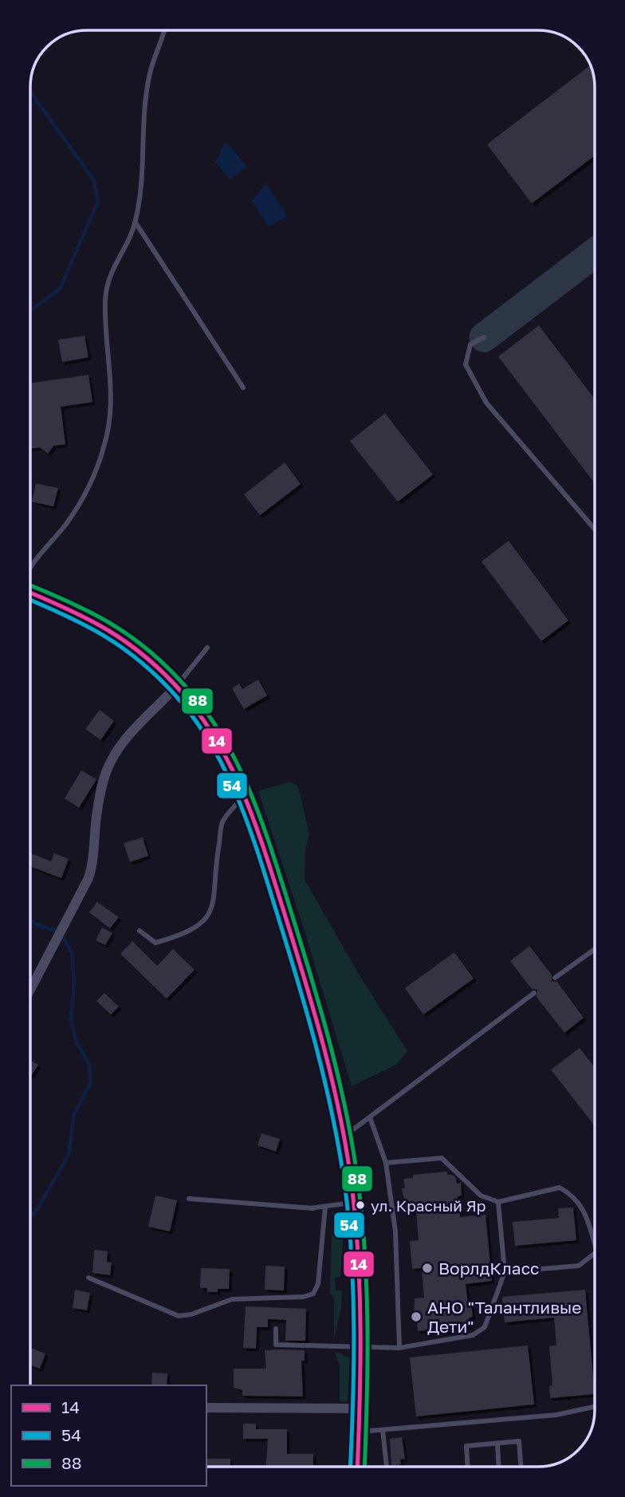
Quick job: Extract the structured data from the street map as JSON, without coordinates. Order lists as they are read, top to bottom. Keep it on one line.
{"places":["ул. Красный Яр","ВорлдКласс","АНО \"Талантливые Дети\""],"lines":["transit line 88","transit line 14","transit line 54"],"legend":["14","54","88"]}
